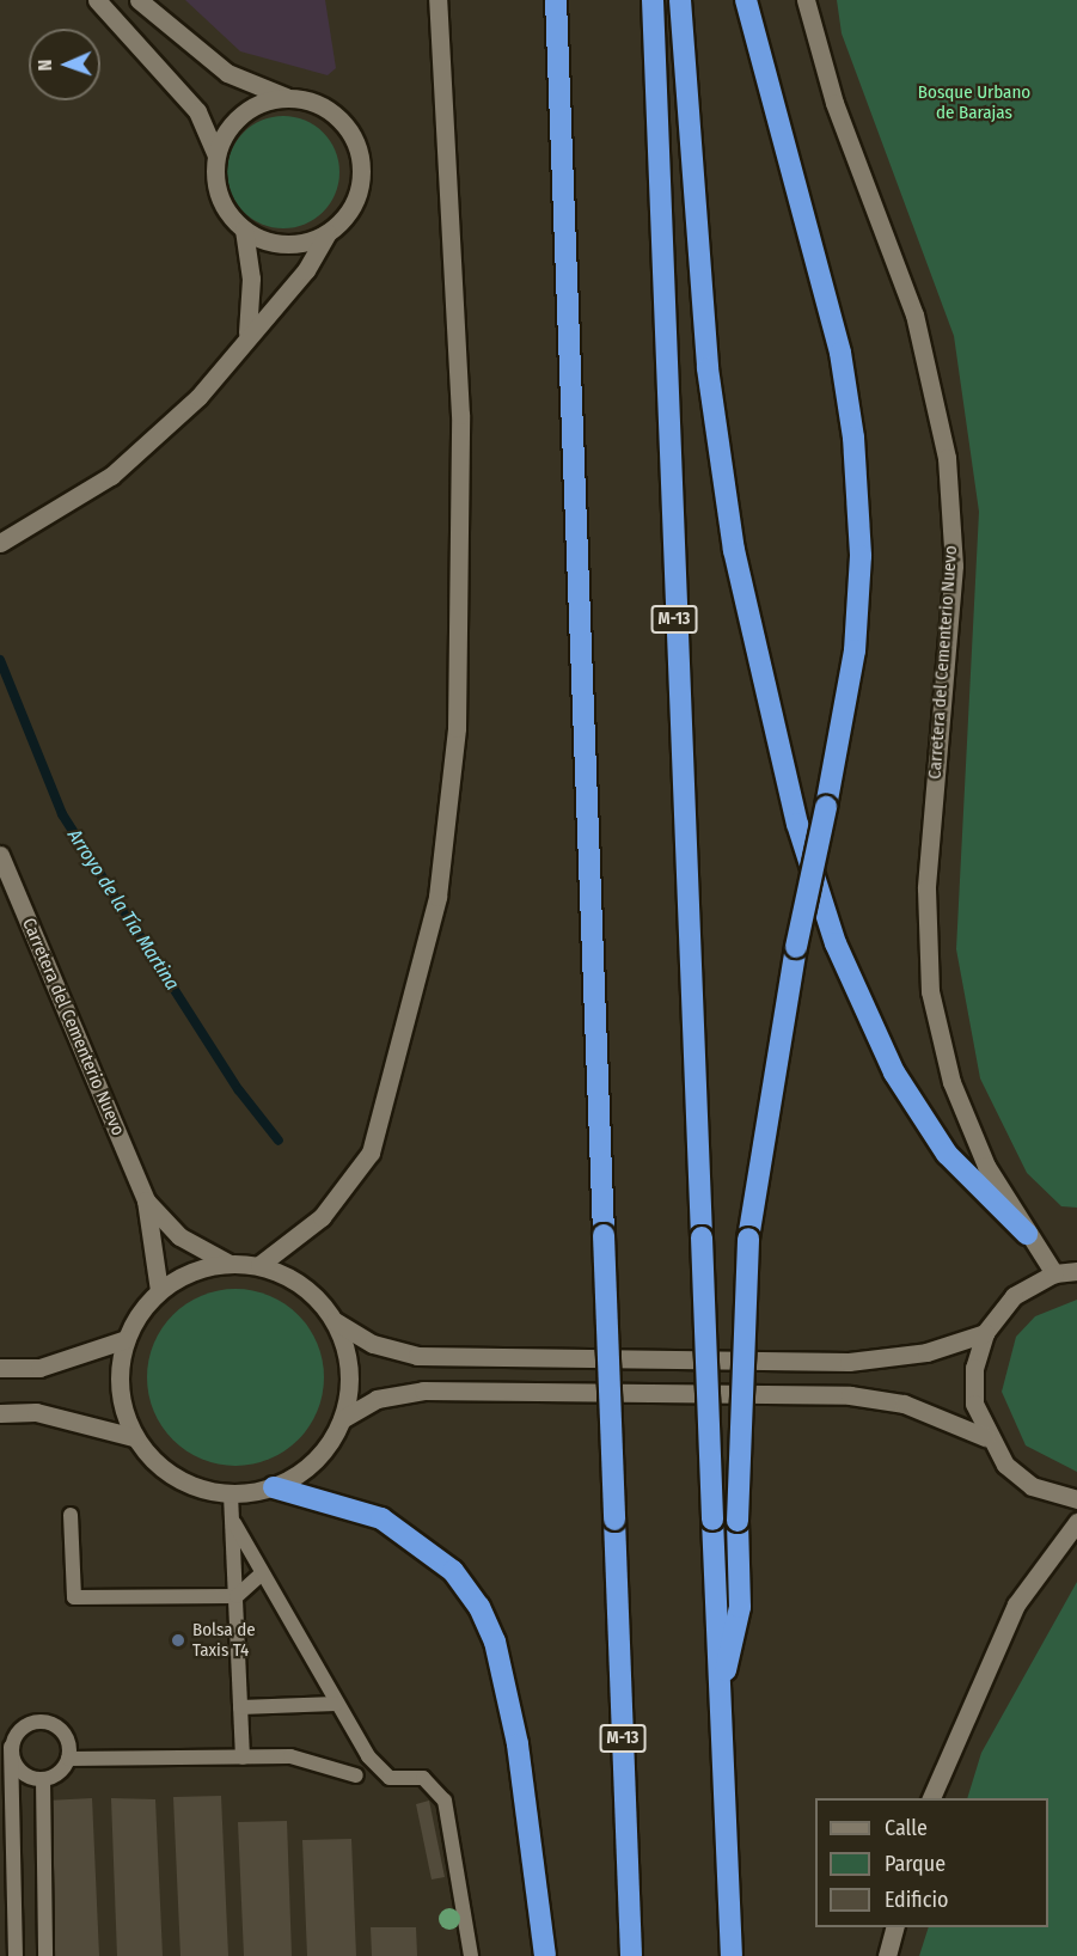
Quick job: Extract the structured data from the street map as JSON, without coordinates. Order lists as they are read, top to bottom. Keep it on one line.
{"streets":{"highway":["M-13"],"street":["Carretera del Cementerio Nuevo"]},"water":["Arroyo de la Tía Martina"],"parks":["Bosque Urbano de Barajas"],"places":["Bolsa de Taxis T4"],"legend":["Calle","Parque","Edificio"],"north":"left"}
